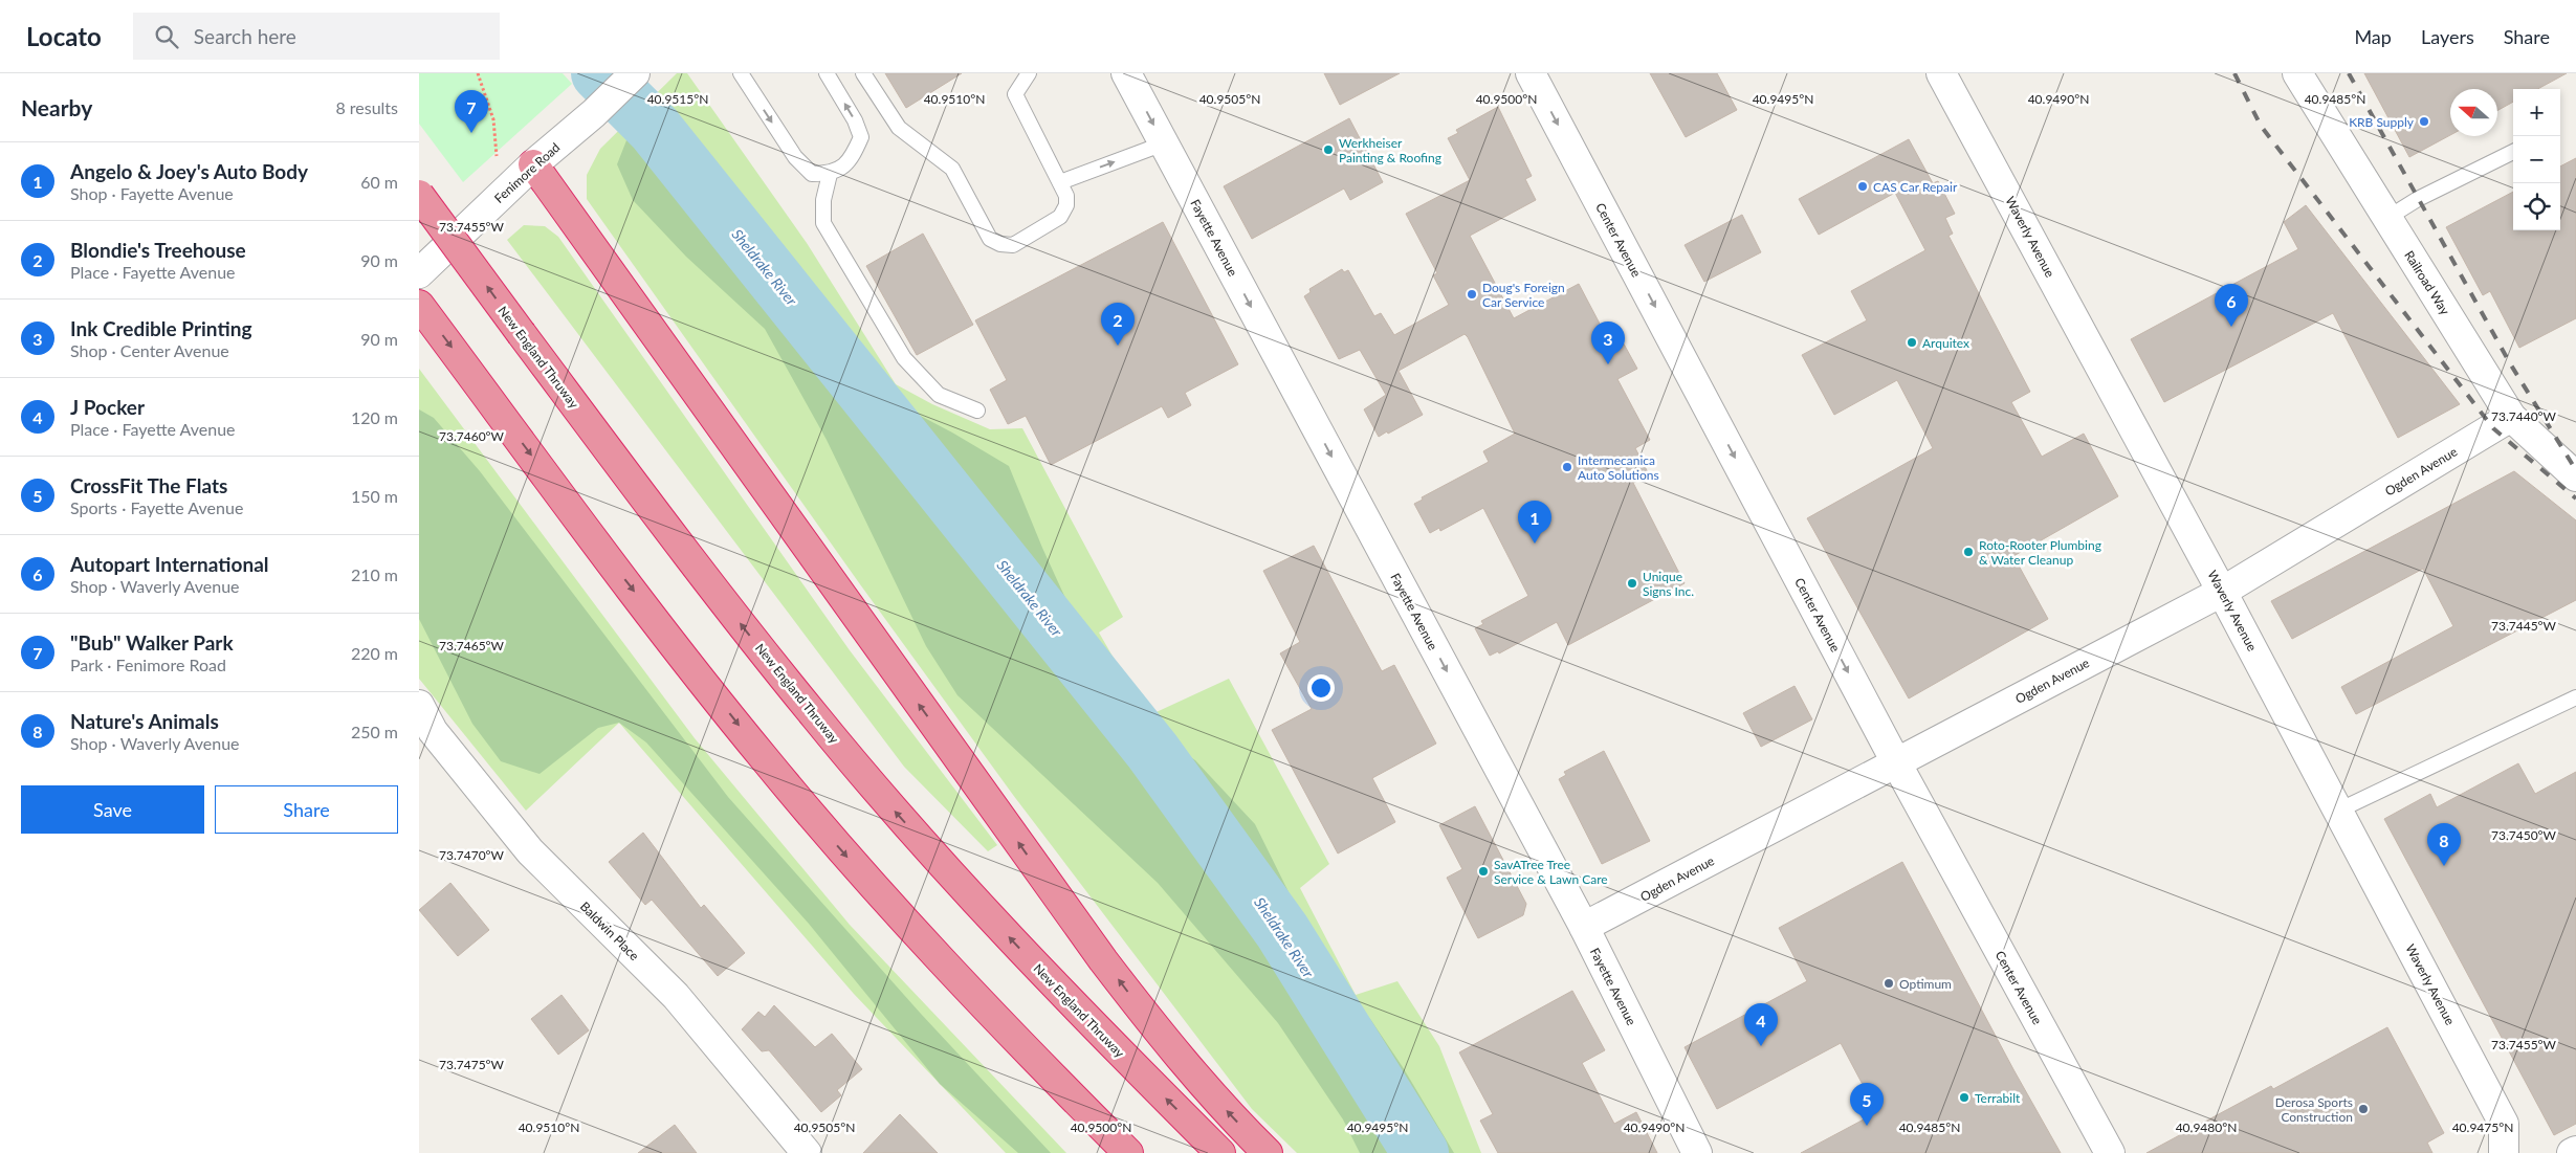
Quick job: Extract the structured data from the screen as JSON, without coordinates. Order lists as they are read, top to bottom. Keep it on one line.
{"streets":{"highway":["New England Thruway"],"street":["Fenimore Road","Waverly Avenue","Fayette Avenue","Center Avenue","Railroad Way","Ogden Avenue","Baldwin Place"]},"crossings":[["Waverly Avenue","Ogden Avenue"],["Fayette Avenue","Ogden Avenue"],["Center Avenue","Ogden Avenue"],["Railroad Way","Ogden Avenue"]],"one_way":["Fayette Avenue","Center Avenue"],"water":["Sheldrake River"],"places":["KRB Supply","Werkheiser Painting & Roofing","CAS Car Repair","Doug's Foreign Car Service","Arquitex","Intermecanica Auto Solutions","Roto-Rooter Plumbing & Water Cleanup","Unique Signs Inc.","SavATree Tree Service & Lawn Care","Optimum","Terrabilt","Derosa Sports Construction"],"north":"left","page":{"header":"Locato","search":"Search here","nav":["Map","Layers","Share"],"heading":["Nearby","8 results"],"map_buttons":["+","−"],"pins":["7","6","2","3","1","8","4","5"],"list":[{"mark":"1","name":"Angelo & Joey's Auto Body","note":"Shop · Fayette Avenue","value":"60 m"},{"mark":"2","name":"Blondie's Treehouse","note":"Place · Fayette Avenue","value":"90 m"},{"mark":"3","name":"Ink Credible Printing","note":"Shop · Center Avenue","value":"90 m"},{"mark":"4","name":"J Pocker","note":"Place · Fayette Avenue","value":"120 m"},{"mark":"5","name":"CrossFit The Flats","note":"Sports · Fayette Avenue","value":"150 m"},{"mark":"6","name":"Autopart International","note":"Shop · Waverly Avenue","value":"210 m"},{"mark":"7","name":"\"Bub\" Walker Park","note":"Park · Fenimore Road","value":"220 m"},{"mark":"8","name":"Nature's Animals","note":"Shop · Waverly Avenue","value":"250 m"}],"buttons":["Save","Share"]},"coordinates":["40.9515°N","40.9510°N","40.9505°N","40.9500°N","40.9495°N","40.9490°N","40.9485°N","73.7455°W","73.7440°W","73.7460°W","73.7445°W","73.7465°W","73.7450°W","73.7470°W","73.7475°W","40.9480°N","40.9475°N"]}
